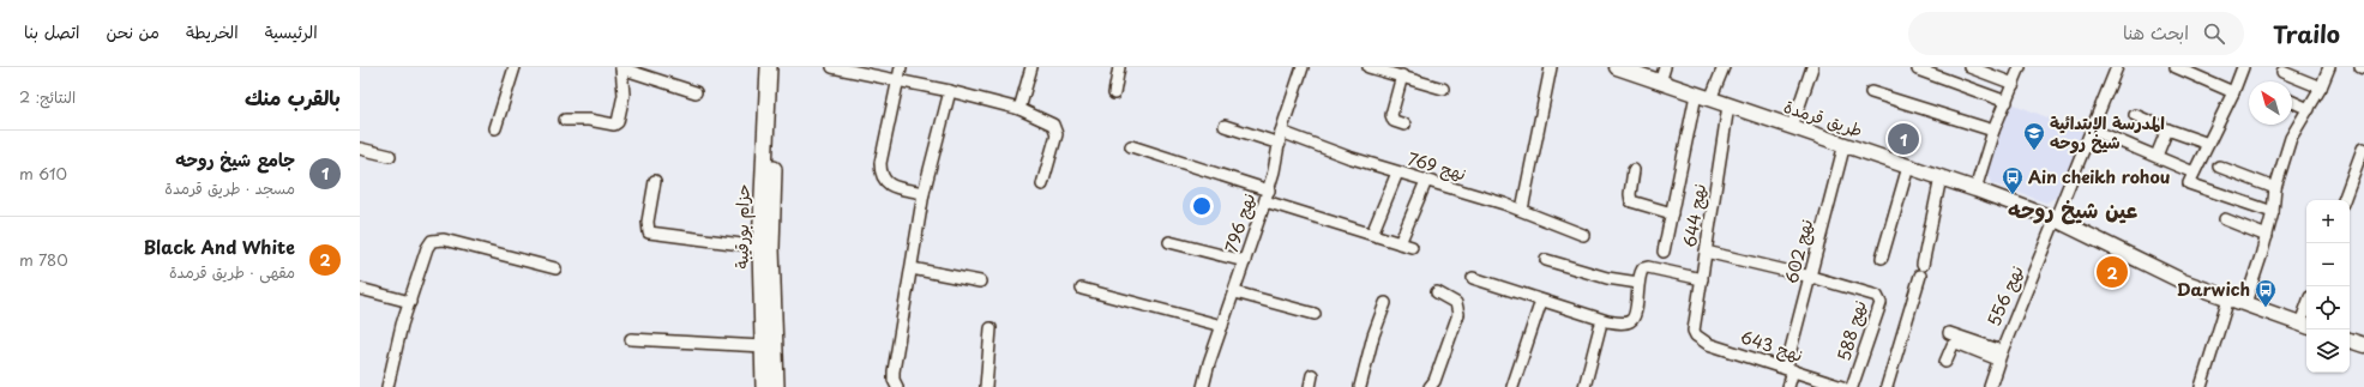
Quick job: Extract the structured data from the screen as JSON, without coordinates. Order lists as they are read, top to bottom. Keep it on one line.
{"streets":{"highway":["حزام بورقيبة"],"main road":["طريق قرمدة"],"street":["نهج 769","نهج 644","نهج 796","نهج 602","نهج 556","نهج 588","نهج 643"]},"crossings":[["طريق قرمدة","نهج 644"],["طريق قرمدة","نهج 602"],["طريق قرمدة","نهج 556"],["نهج 769","نهج 796"],["نهج 644","نهج 643"],["نهج 602","نهج 588"],["نهج 602","نهج 643"]],"districts":["عين شيخ روحه"],"places":{"school or university":["المدرسة الإبتدائية شيخ روحه"],"bus stop":["Ain cheikh rohou","Darwich"]},"north":"top left","page":{"header":"Trailo","search":"ابحث هنا","nav":["الرئيسية","الخريطة","من نحن","اتصل بنا"],"heading":["بالقرب منك","النتائج: 2"],"pins":["1","2"],"list":[{"mark":"1","name":"جامع شيخ روحه","note":"مسجد · طريق قرمدة","value":"610 m"},{"mark":"2","name":"Black And White","note":"مقهى · طريق قرمدة","value":"780 m"}],"map_buttons":["+","−"]}}
